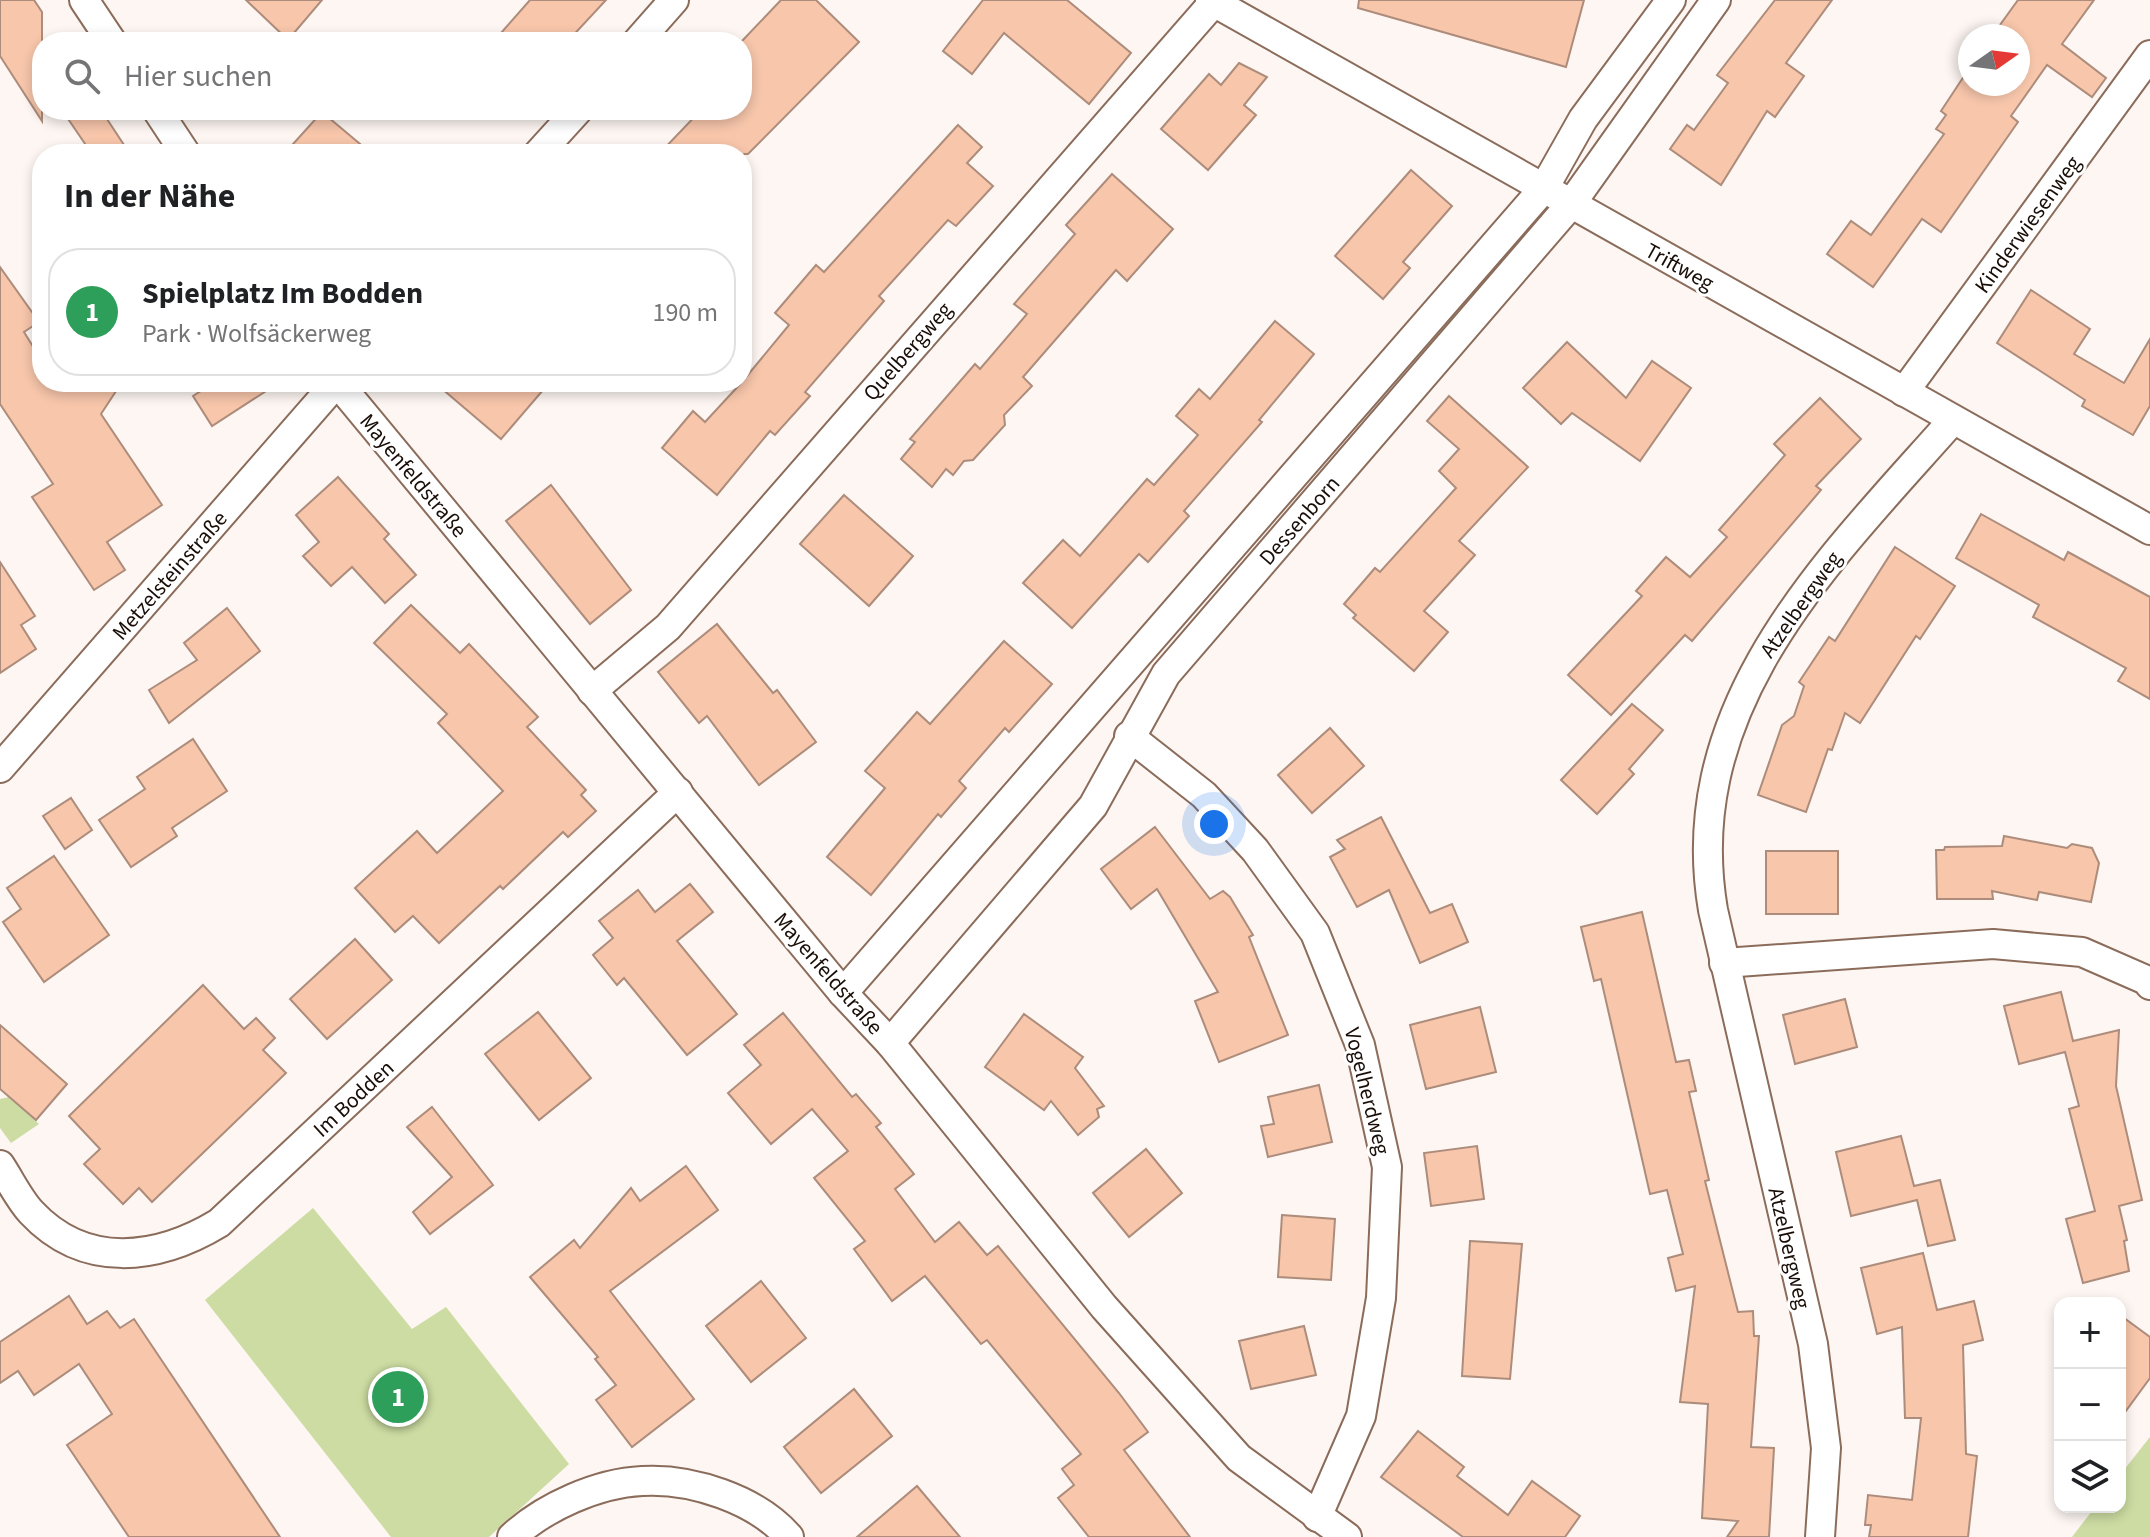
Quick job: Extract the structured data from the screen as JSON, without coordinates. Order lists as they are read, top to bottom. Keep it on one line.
{"streets":{"street":["Kinderwiesenweg","Triftweg","Quelbergweg","Mayenfeldstraße","Dessenborn","Metzelsteinstraße","Atzelbergweg","Vogelherdweg","Im Bodden"]},"crossings":[["Kinderwiesenweg","Triftweg"],["Triftweg","Quelbergweg"],["Triftweg","Dessenborn"],["Triftweg","Atzelbergweg"],["Quelbergweg","Mayenfeldstraße"],["Mayenfeldstraße","Dessenborn"],["Mayenfeldstraße","Vogelherdweg"],["Mayenfeldstraße","Im Bodden"],["Dessenborn","Vogelherdweg"]],"north":"right","page":{"search":"Hier suchen","heading":"In der Nähe","list":[{"mark":"1","name":"Spielplatz Im Bodden","note":"Park · Wolfsäckerweg","value":"190 m"}],"map_buttons":["+","−"],"pins":"1"}}
